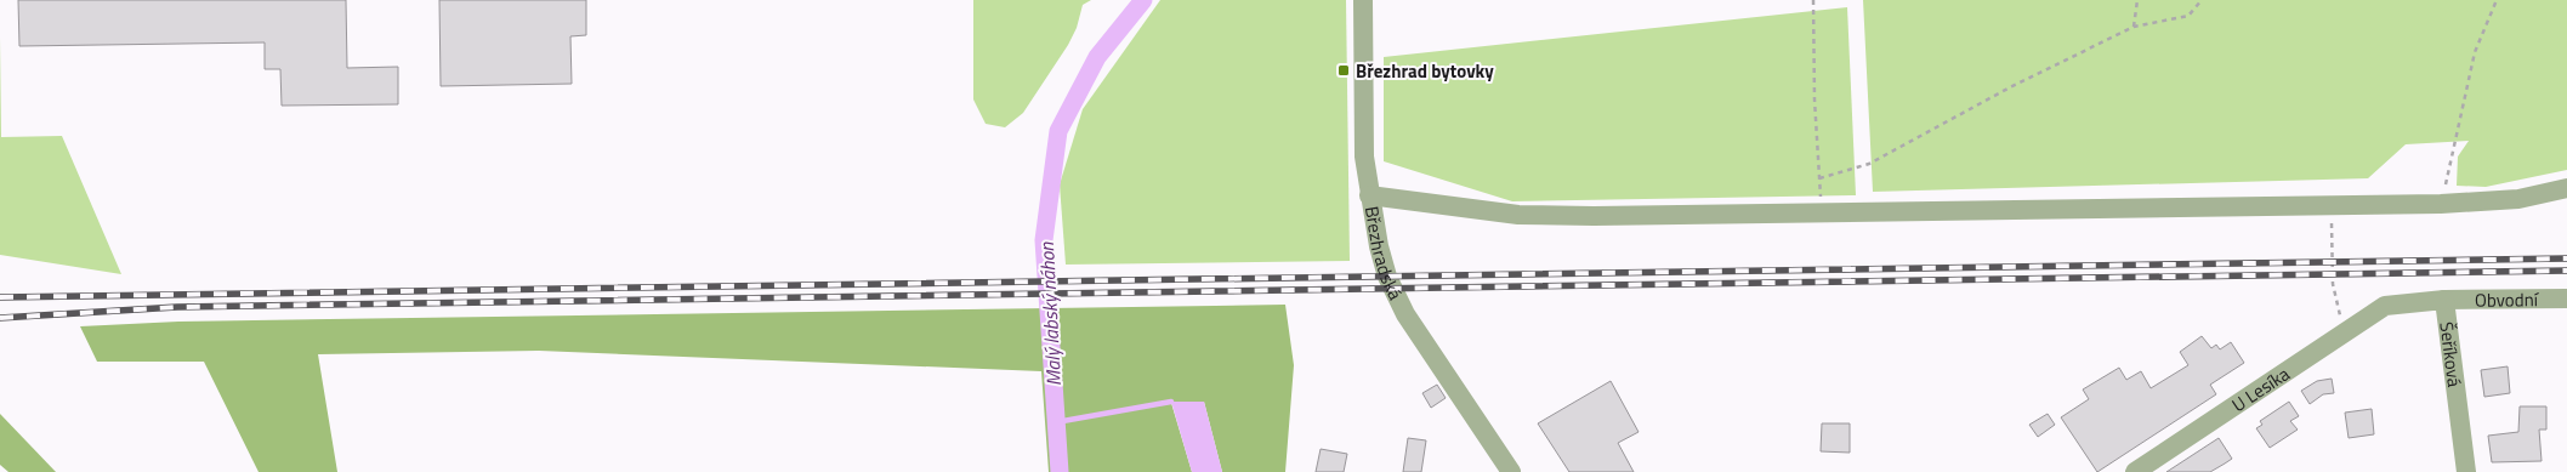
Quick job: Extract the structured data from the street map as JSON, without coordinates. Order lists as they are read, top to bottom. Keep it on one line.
{"streets":{"street":["Březhradská","Obvodní","Šeříková","U Lesíka"]},"crossings":[["Obvodní","Šeříková"],["Šeříková","U Lesíka"]],"water":["Malý labský náhon"],"places":{"transit":["Březhrad bytovky"]}}
